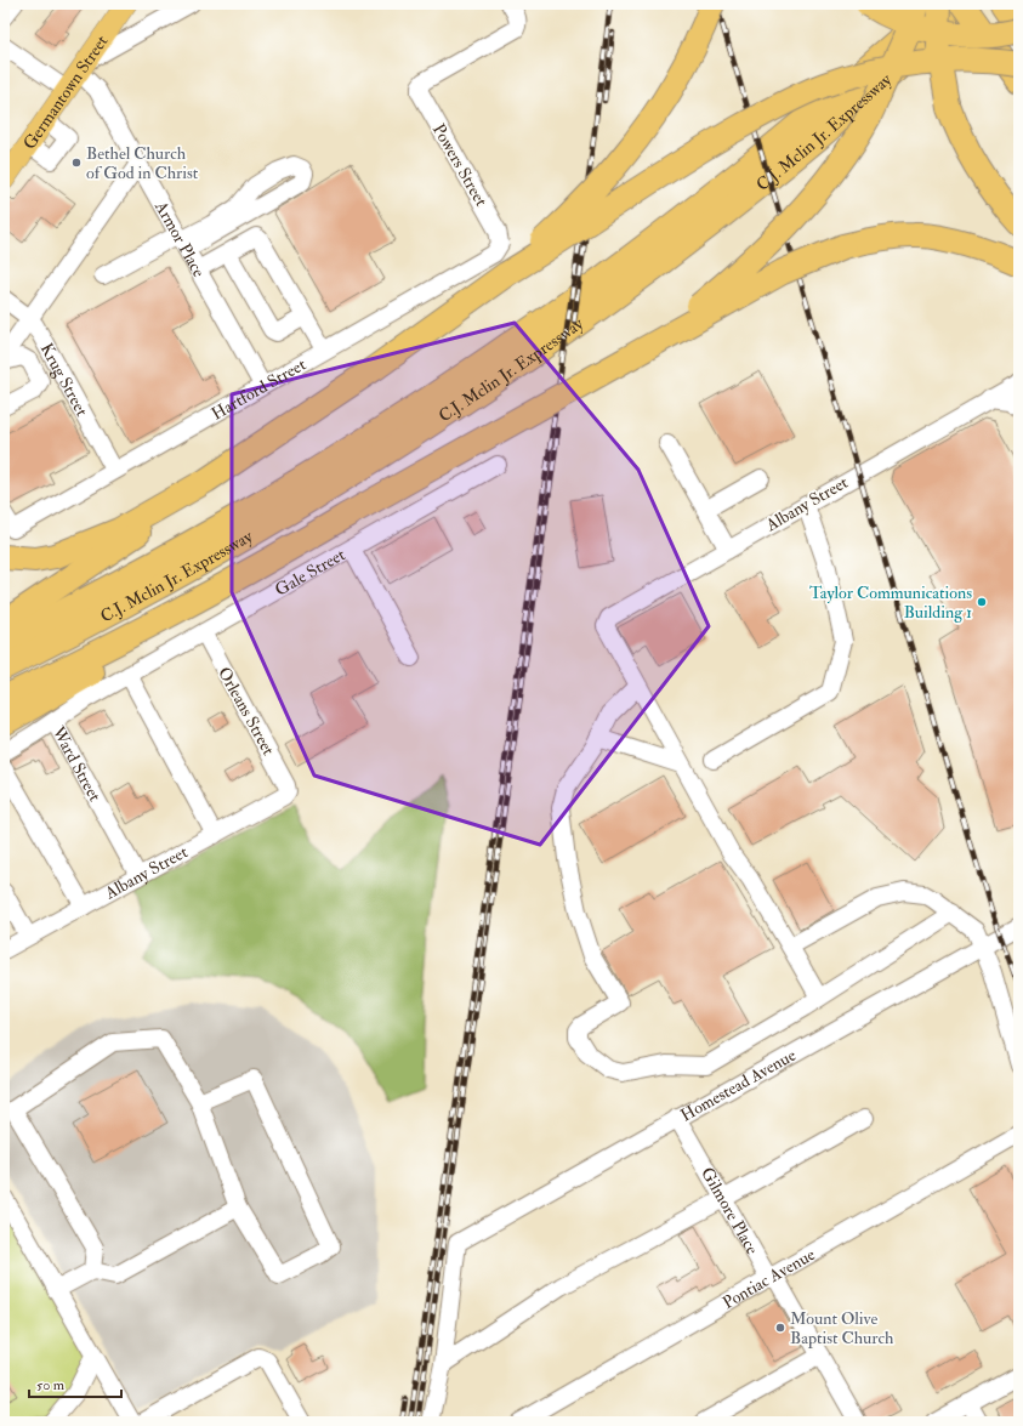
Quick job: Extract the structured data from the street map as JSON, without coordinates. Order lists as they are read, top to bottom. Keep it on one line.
{"streets":{"highway":["C.J. Mclin Jr. Expressway"],"main road":["Germantown Street"],"street":["Powers Street","Armor Place","Krug Street","Hartford Street","Albany Street","Gale Street","Orleans Street","Ward Street","Homestead Avenue","Gilmore Place","Pontiac Avenue"]},"crossings":[["Germantown Street","Armor Place"],["Powers Street","Hartford Street"],["Armor Place","Hartford Street"],["Krug Street","Hartford Street"],["Albany Street","Orleans Street"],["Albany Street","Ward Street"],["Gale Street","Orleans Street"],["Gale Street","Ward Street"],["Homestead Avenue","Gilmore Place"],["Gilmore Place","Pontiac Avenue"]],"places":["Bethel Church of God in Christ","Taylor Communications Building 1","Mount Olive Baptist Church"],"scale_bar":"50 m"}
